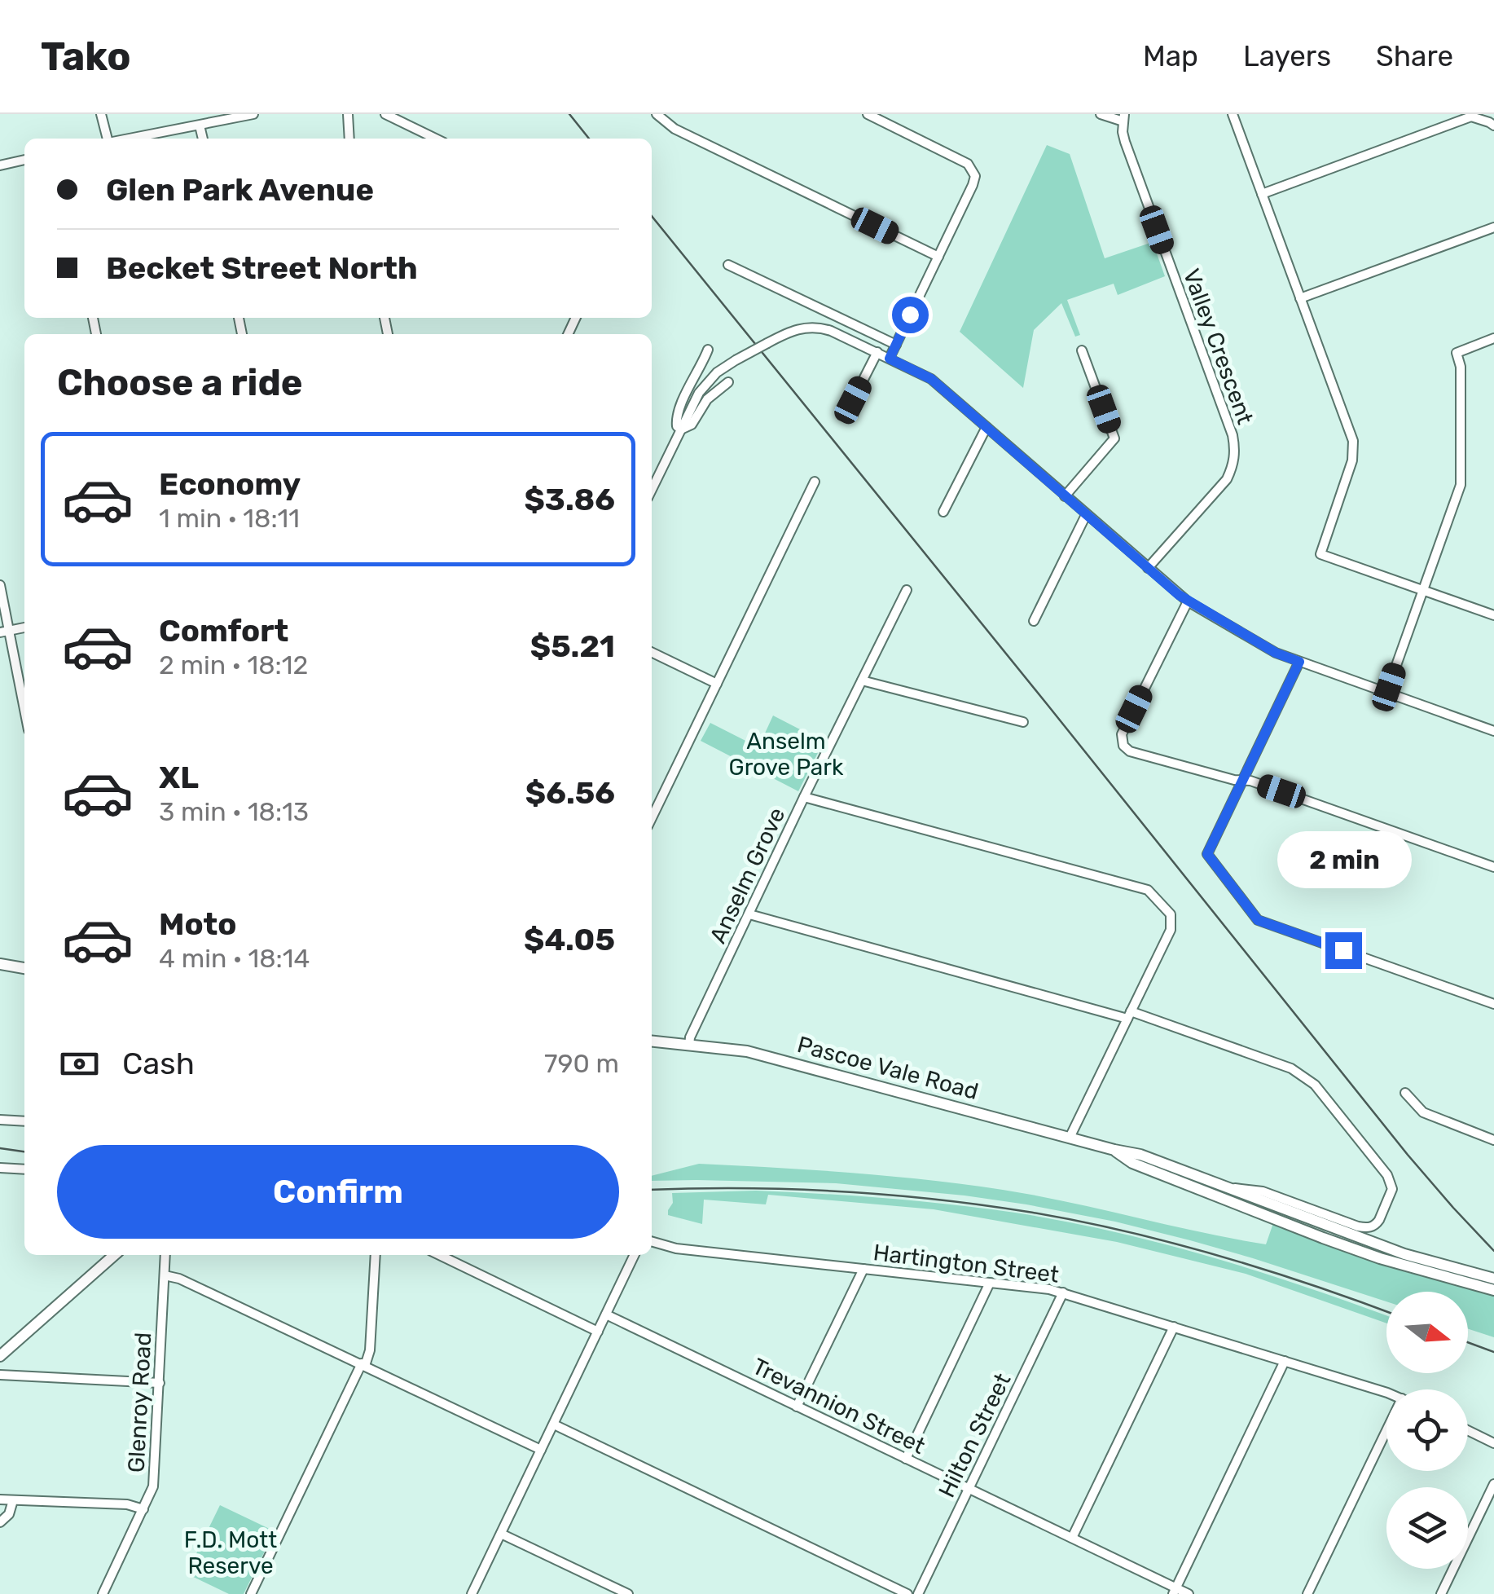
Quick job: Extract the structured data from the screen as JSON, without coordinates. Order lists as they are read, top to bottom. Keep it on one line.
{"streets":{"main road":["Pascoe Vale Road"],"street":["Valley Crescent","Anselm Grove","Hartington Street","Glenroy Road","Trevannion Street","Hilton Street"]},"crossings":[["Anselm Grove","Pascoe Vale Road"],["Hartington Street","Hilton Street"],["Trevannion Street","Hilton Street"]],"parks":["Anselm Grove Park","F.D. Mott Reserve"],"north":"right","page":{"header":"Tako","nav":["Map","Layers","Share"],"banner":["Glen Park Avenue","Becket Street North"],"heading":"Choose a ride","list":[{"name":"Economy","note":"1 min · 18:11","value":"$3.86"},{"name":"Comfort","note":"2 min · 18:12","value":"$5.21"},{"name":"XL","note":"3 min · 18:13","value":"$6.56"},{"name":"Moto","note":"4 min · 18:14","value":"$4.05"}],"bubble":"2 min","pay":["Cash","790 m"],"buttons":"Confirm"}}
